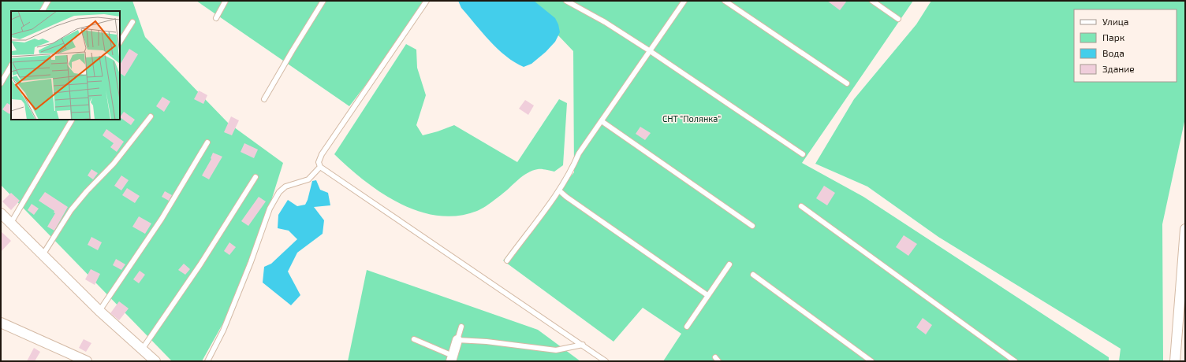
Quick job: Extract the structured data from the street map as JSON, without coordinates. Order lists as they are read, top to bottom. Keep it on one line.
{"parks":["СНТ \"Полянка\""],"legend":["Улица","Парк","Вода","Здание"]}
